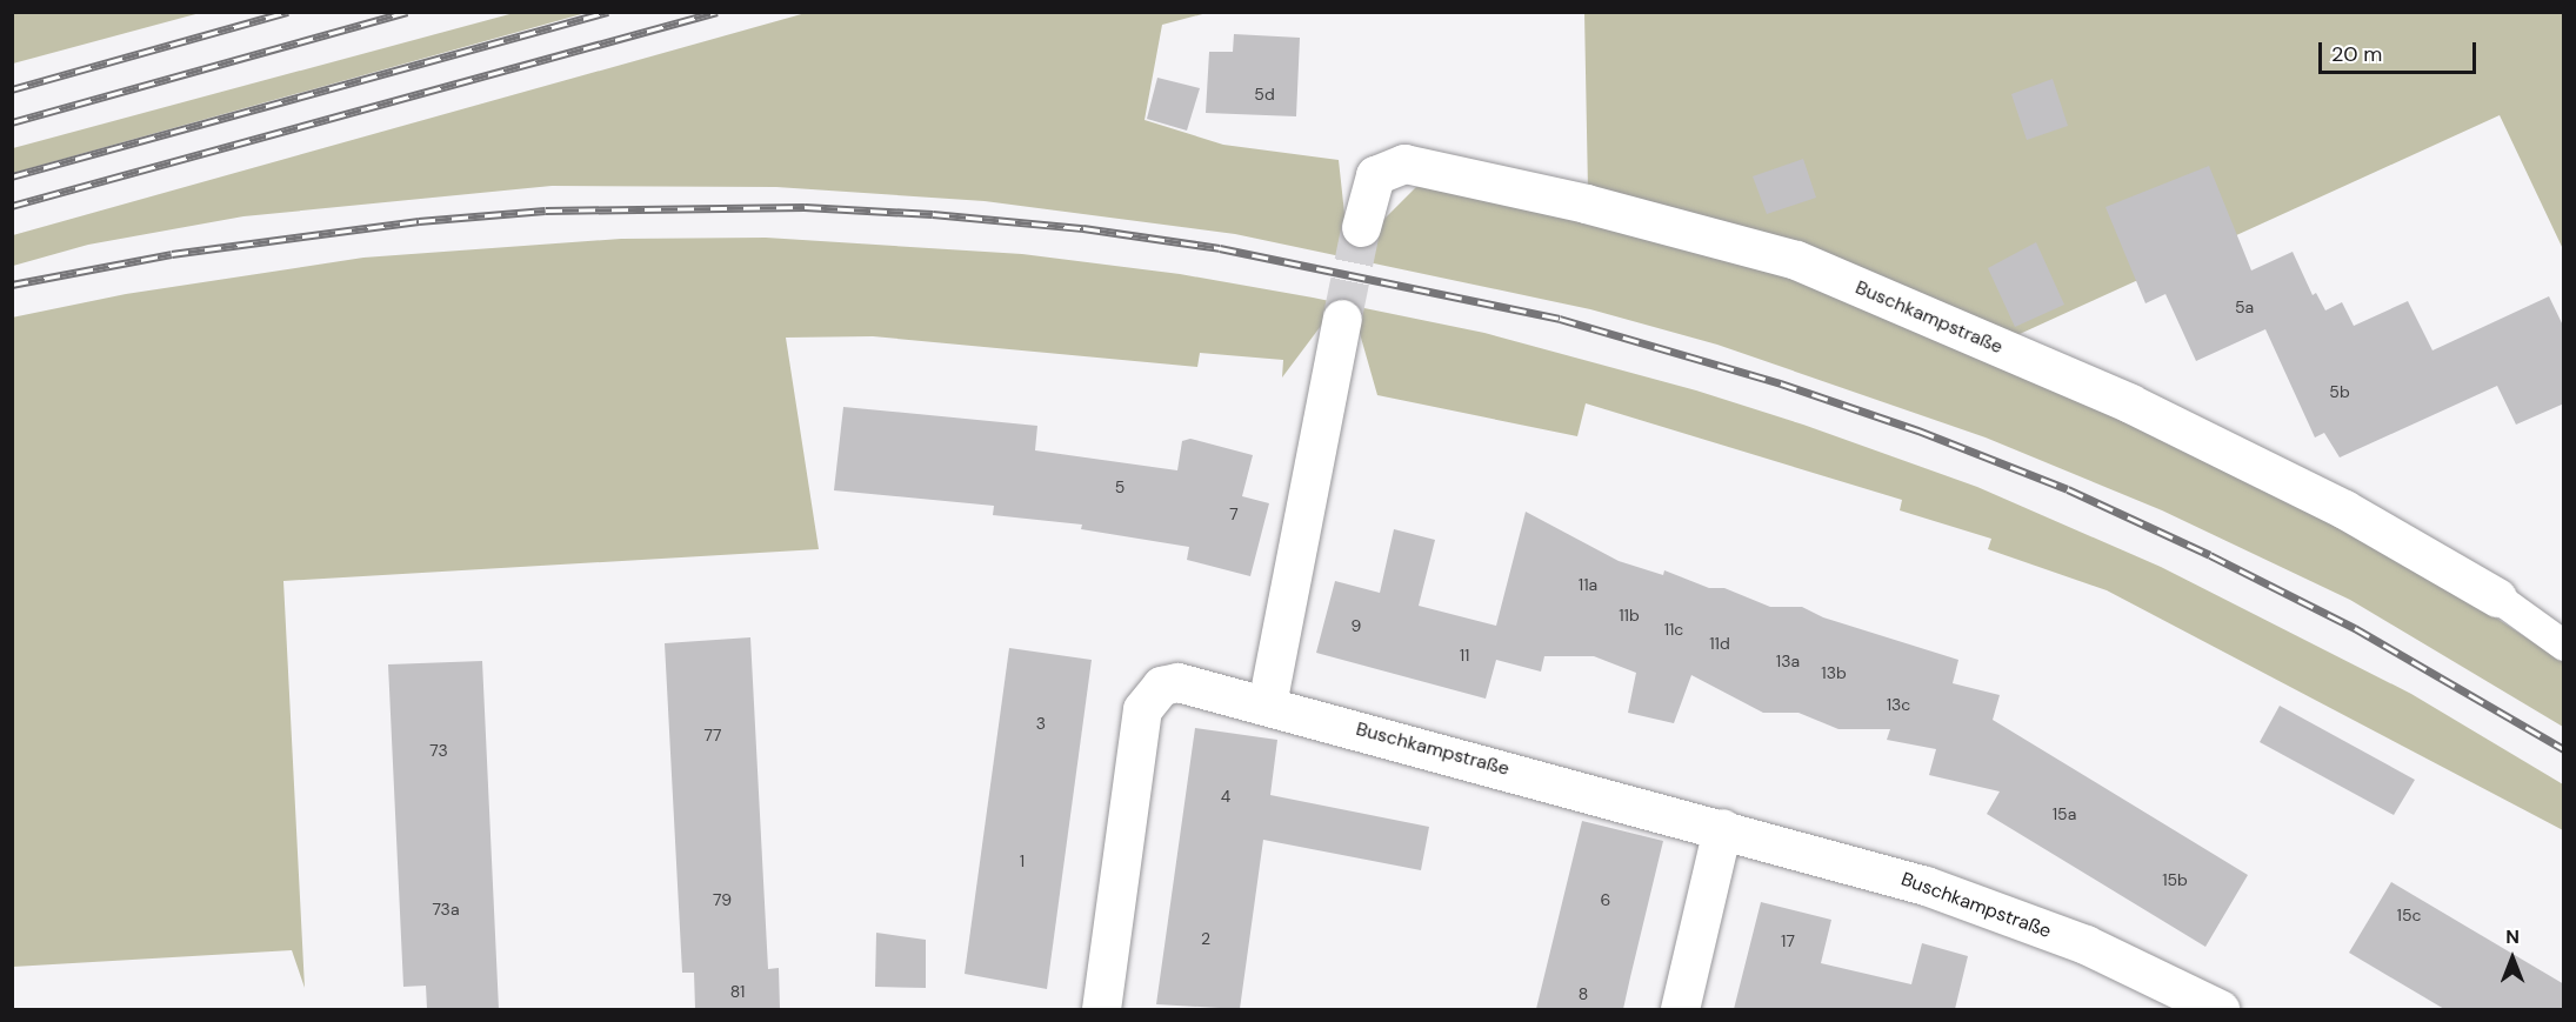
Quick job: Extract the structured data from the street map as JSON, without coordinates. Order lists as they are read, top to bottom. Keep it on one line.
{"streets":{"street":["Buschkampstraße"]},"house_numbers":["5d","5a","5b","5","7","11a","11b","9","11c","11d","11","13a","13b","13c","3","77","73","4","15a","1","15b","79","6","73a","15c","2","17","81","8"],"scale_bar":"20 m","north":"top"}
